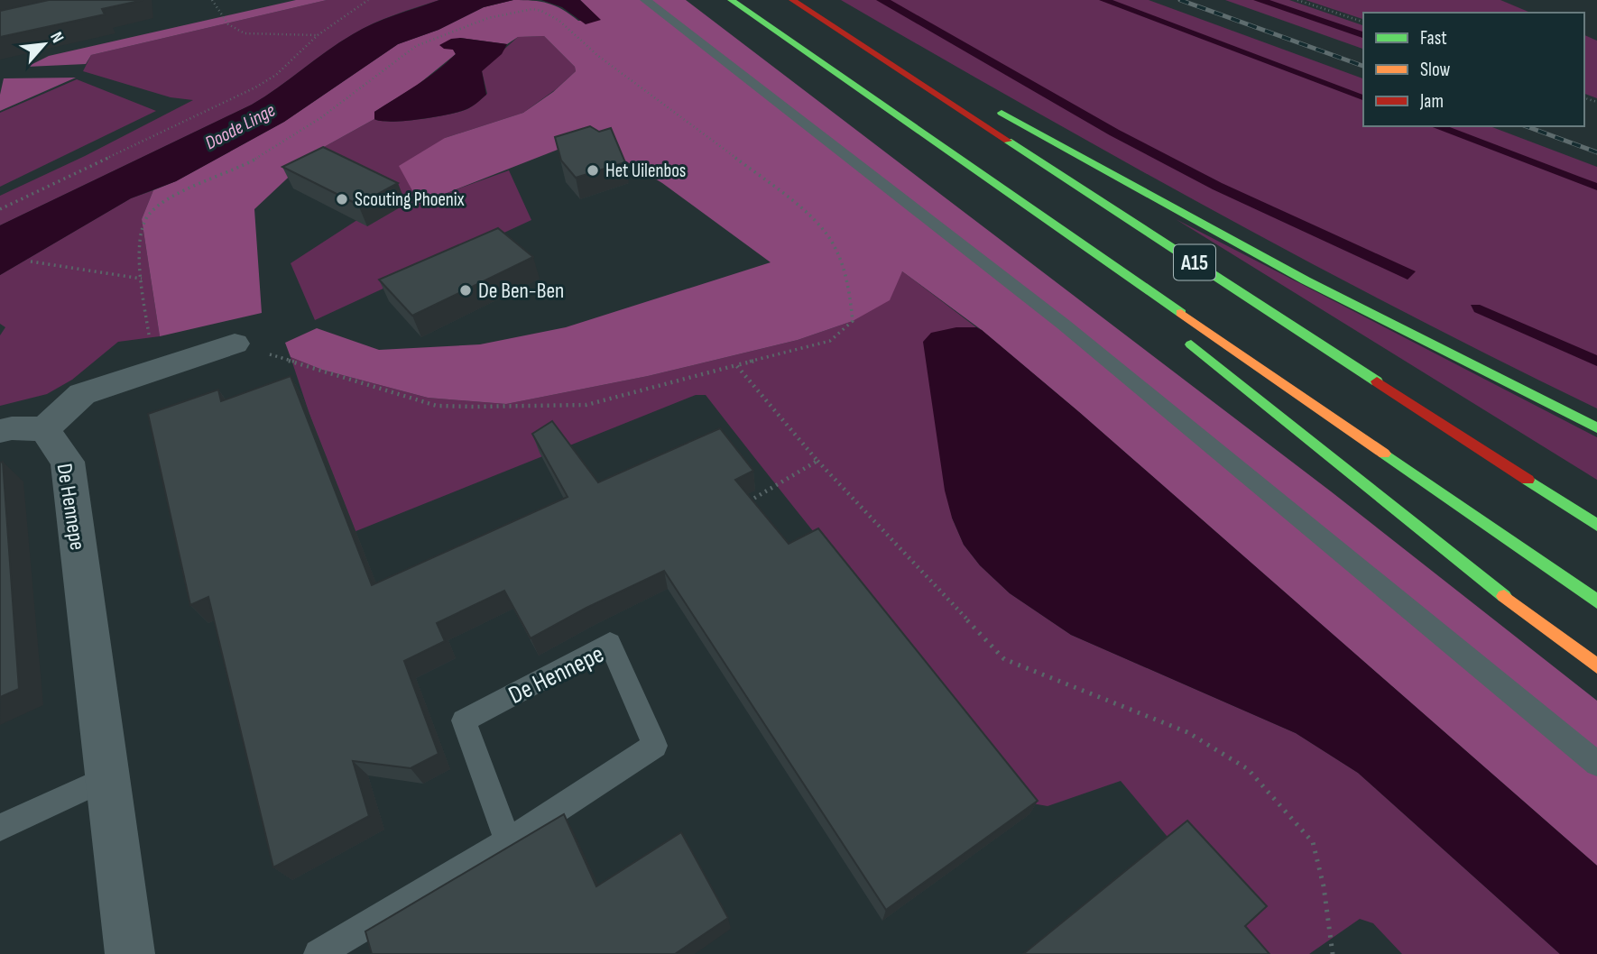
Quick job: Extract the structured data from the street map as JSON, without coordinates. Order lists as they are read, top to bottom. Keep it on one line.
{"streets":{"highway":["A15"],"street":["De Hennepe"]},"water":["Doode Linge"],"places":["Het Uilenbos","Scouting Phoenix","De Ben-Ben"],"legend":["Fast","Slow","Jam"],"north":"top right"}
